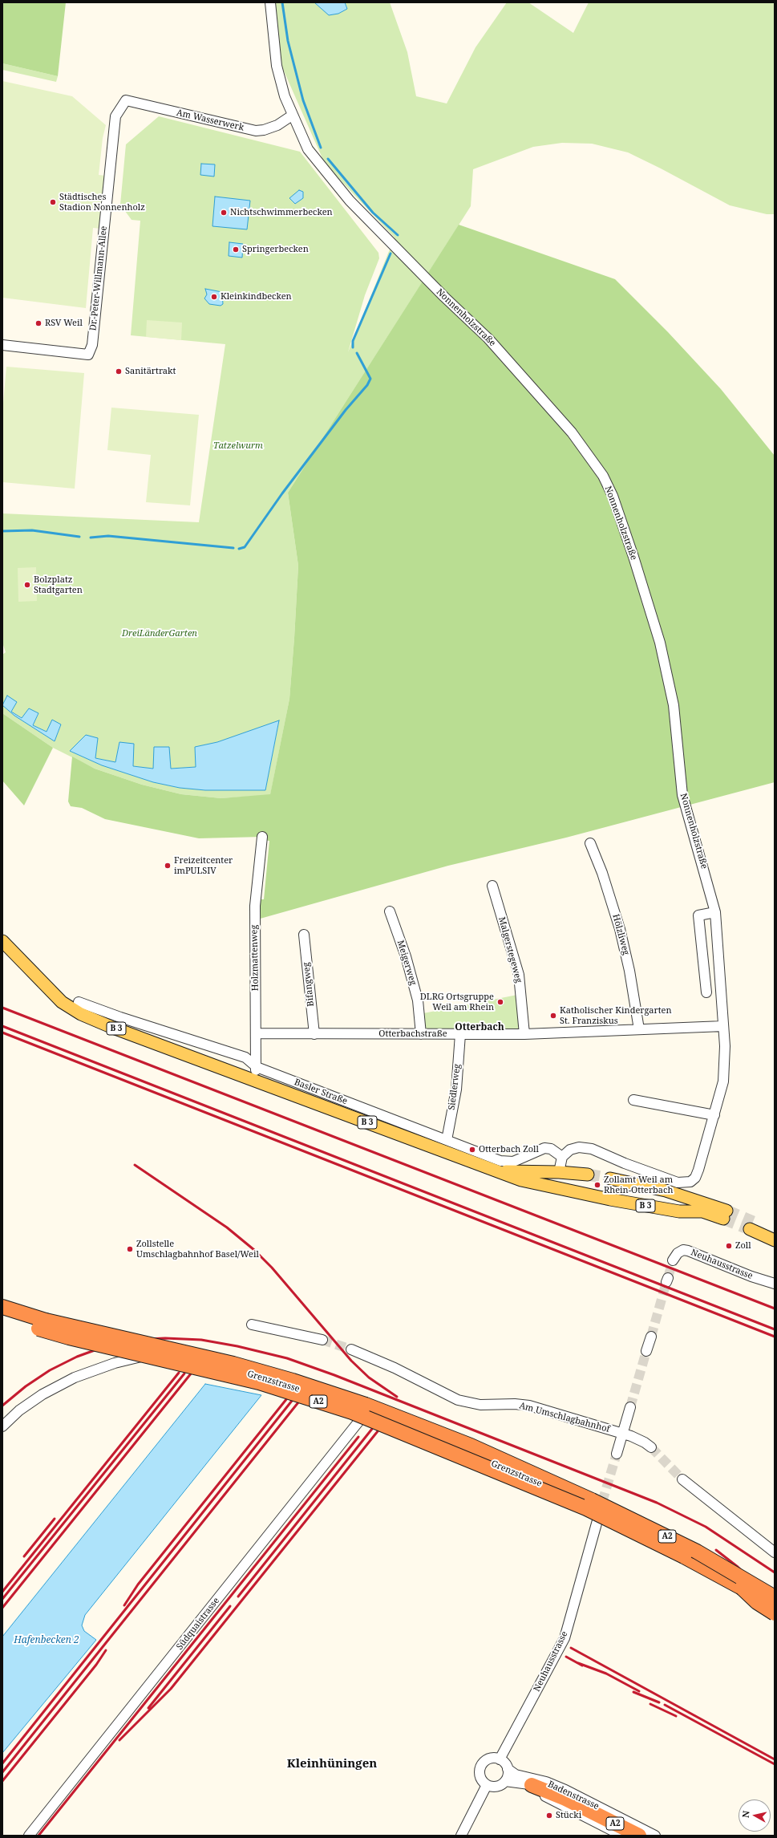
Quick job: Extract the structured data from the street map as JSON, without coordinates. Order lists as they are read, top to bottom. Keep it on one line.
{"streets":{"highway":["A2"],"main road":["B 3"],"street":["Am Wasserwerk","Dr.-Peter-Willmann-Allee","Nonnenholzstraße","Hölzliweg","Malgerstegeweg","Holzmattenweg","Meigerweg","Bifangweg","Otterbachstraße","Siedlerweg","Basler Straße","Neuhausstrasse","Grenzstrasse","Am Umschlagbahnhof","Südquaistrasse","Badenstrasse"]},"crossings":[["Am Wasserwerk","Dr.-Peter-Willmann-Allee"],["Am Wasserwerk","Nonnenholzstraße"],["Nonnenholzstraße","Otterbachstraße"],["Nonnenholzstraße","Basler Straße"],["Hölzliweg","Otterbachstraße"],["Malgerstegeweg","Otterbachstraße"],["Holzmattenweg","B 3"],["Holzmattenweg","Otterbachstraße"],["Holzmattenweg","Basler Straße"],["Meigerweg","Otterbachstraße"],["Bifangweg","Otterbachstraße"],["Otterbachstraße","Siedlerweg"],["Siedlerweg","Basler Straße"],["Neuhausstrasse","Grenzstrasse"],["Neuhausstrasse","Badenstrasse"],["Grenzstrasse","Südquaistrasse"],["A2","Badenstrasse"]],"districts":["Otterbach","Kleinhüningen"],"water":["Hafenbecken 2"],"parks":["Tatzelwurm","DreiLänderGarten"],"places":["Städtisches Stadion Nonnenholz","Nichtschwimmerbecken","Springerbecken","Kleinkindbecken","RSV Weil","Sanitärtrakt","Bolzplatz Stadtgarten","Freizeitcenter imPULSIV","DLRG Ortsgruppe Weil am Rhein","Katholischer Kindergarten St. Franziskus","Otterbach Zoll","Zollamt Weil am Rhein-Otterbach","Zoll","Zollstelle Umschlagbahnhof Basel/Weil","Stücki"],"north":"left"}
